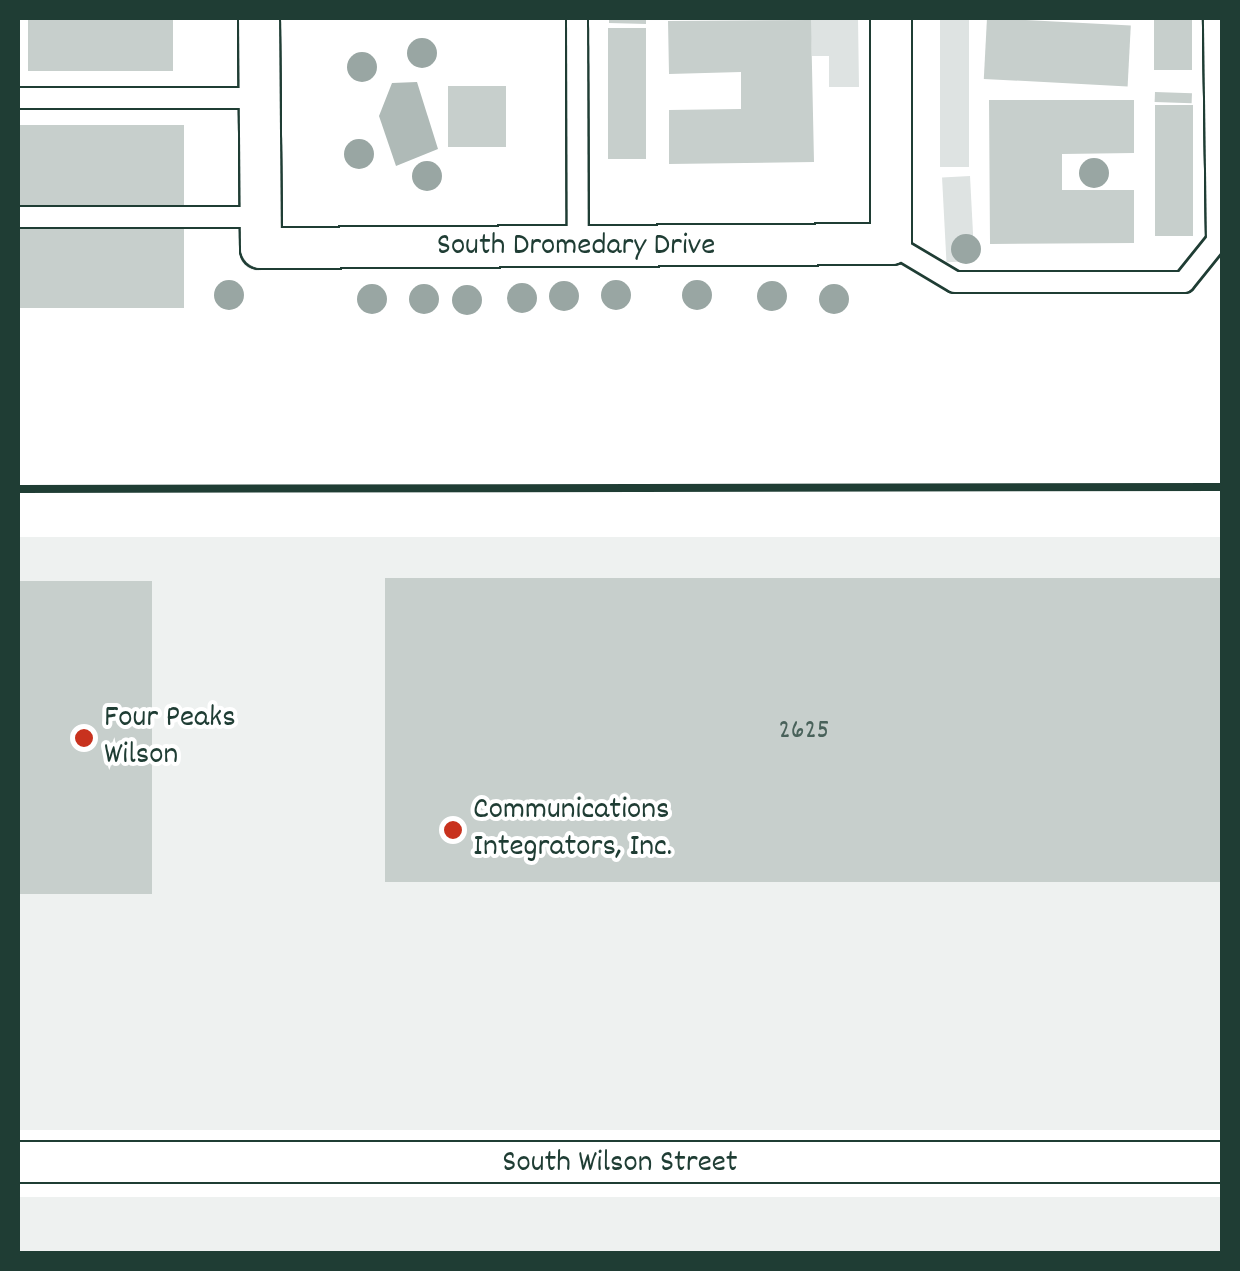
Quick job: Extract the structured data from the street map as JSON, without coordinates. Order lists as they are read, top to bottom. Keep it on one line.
{"streets":{"street":["South Dromedary Drive","South Wilson Street"]},"places":["Four Peaks Wilson","Communications Integrators, Inc."],"house_numbers":["2625"]}
